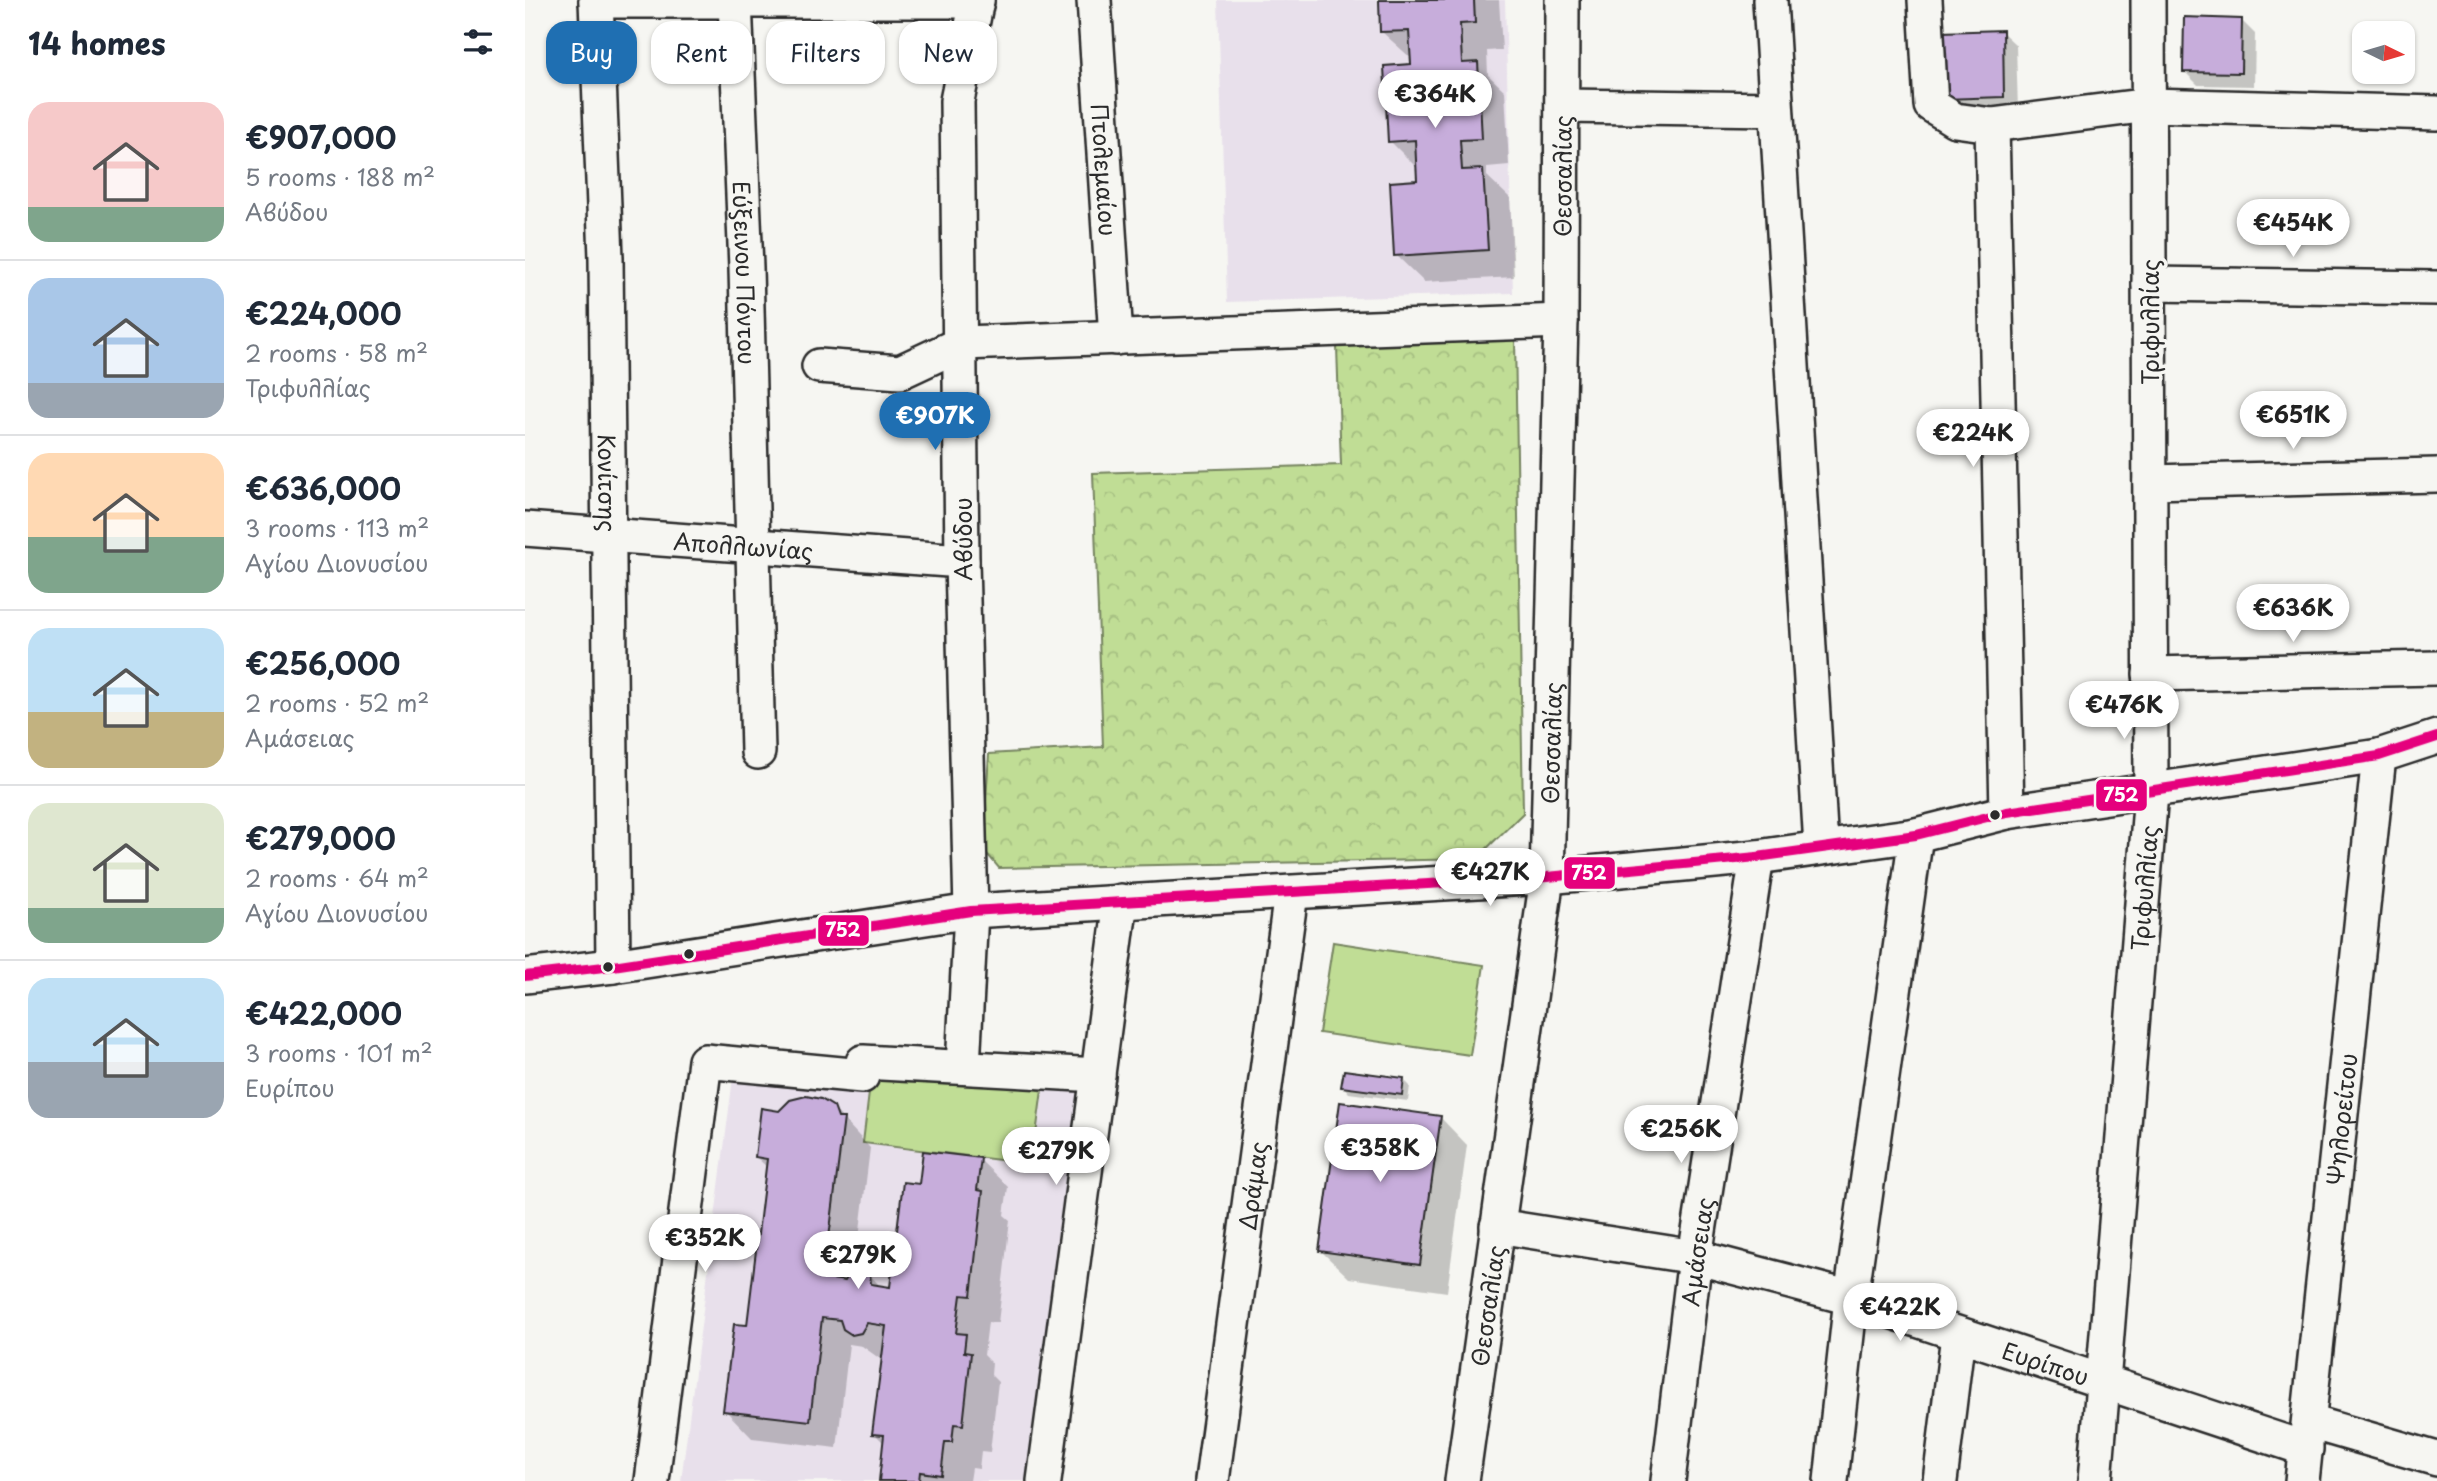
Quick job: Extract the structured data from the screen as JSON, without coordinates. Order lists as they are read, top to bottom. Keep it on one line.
{"streets":{"street":["Πτολεμαίου","Θεσσαλίας","Εύξεινου Πόντου","Τριφυλλίας","Κονίτσης","Αβύδου","Απολλωνίας","Ψηλορείτου","Δράμας","Αμάσειας","Ευρίπου"]},"crossings":[["Θεσσαλίας","Ευρίπου"],["Εύξεινου Πόντου","Απολλωνίας"],["Τριφυλλίας","Ευρίπου"],["Κονίτσης","Απολλωνίας"],["Αβύδου","Απολλωνίας"],["Ψηλορείτου","Ευρίπου"],["Αμάσειας","Ευρίπου"]],"lines":["transit line 752"],"north":"right","page":{"heading":"14 homes","chip":["Buy","Rent","Filters","New"],"price":["€364K","€454K","€651K","€907K","€224K","€636K","€476K","€427K","€256K","€358K","€279K","€352K","€279K","€422K"],"list":[{"name":"€907,000","note":"5 rooms · 188 m² · Αβύδου"},{"name":"€224,000","note":"2 rooms · 58 m² · Τριφυλλίας"},{"name":"€636,000","note":"3 rooms · 113 m² · Αγίου Διονυσίου"},{"name":"€256,000","note":"2 rooms · 52 m² · Αμάσειας"},{"name":"€279,000","note":"2 rooms · 64 m² · Αγίου Διονυσίου"},{"name":"€422,000","note":"3 rooms · 101 m² · Ευρίπου"}]}}
